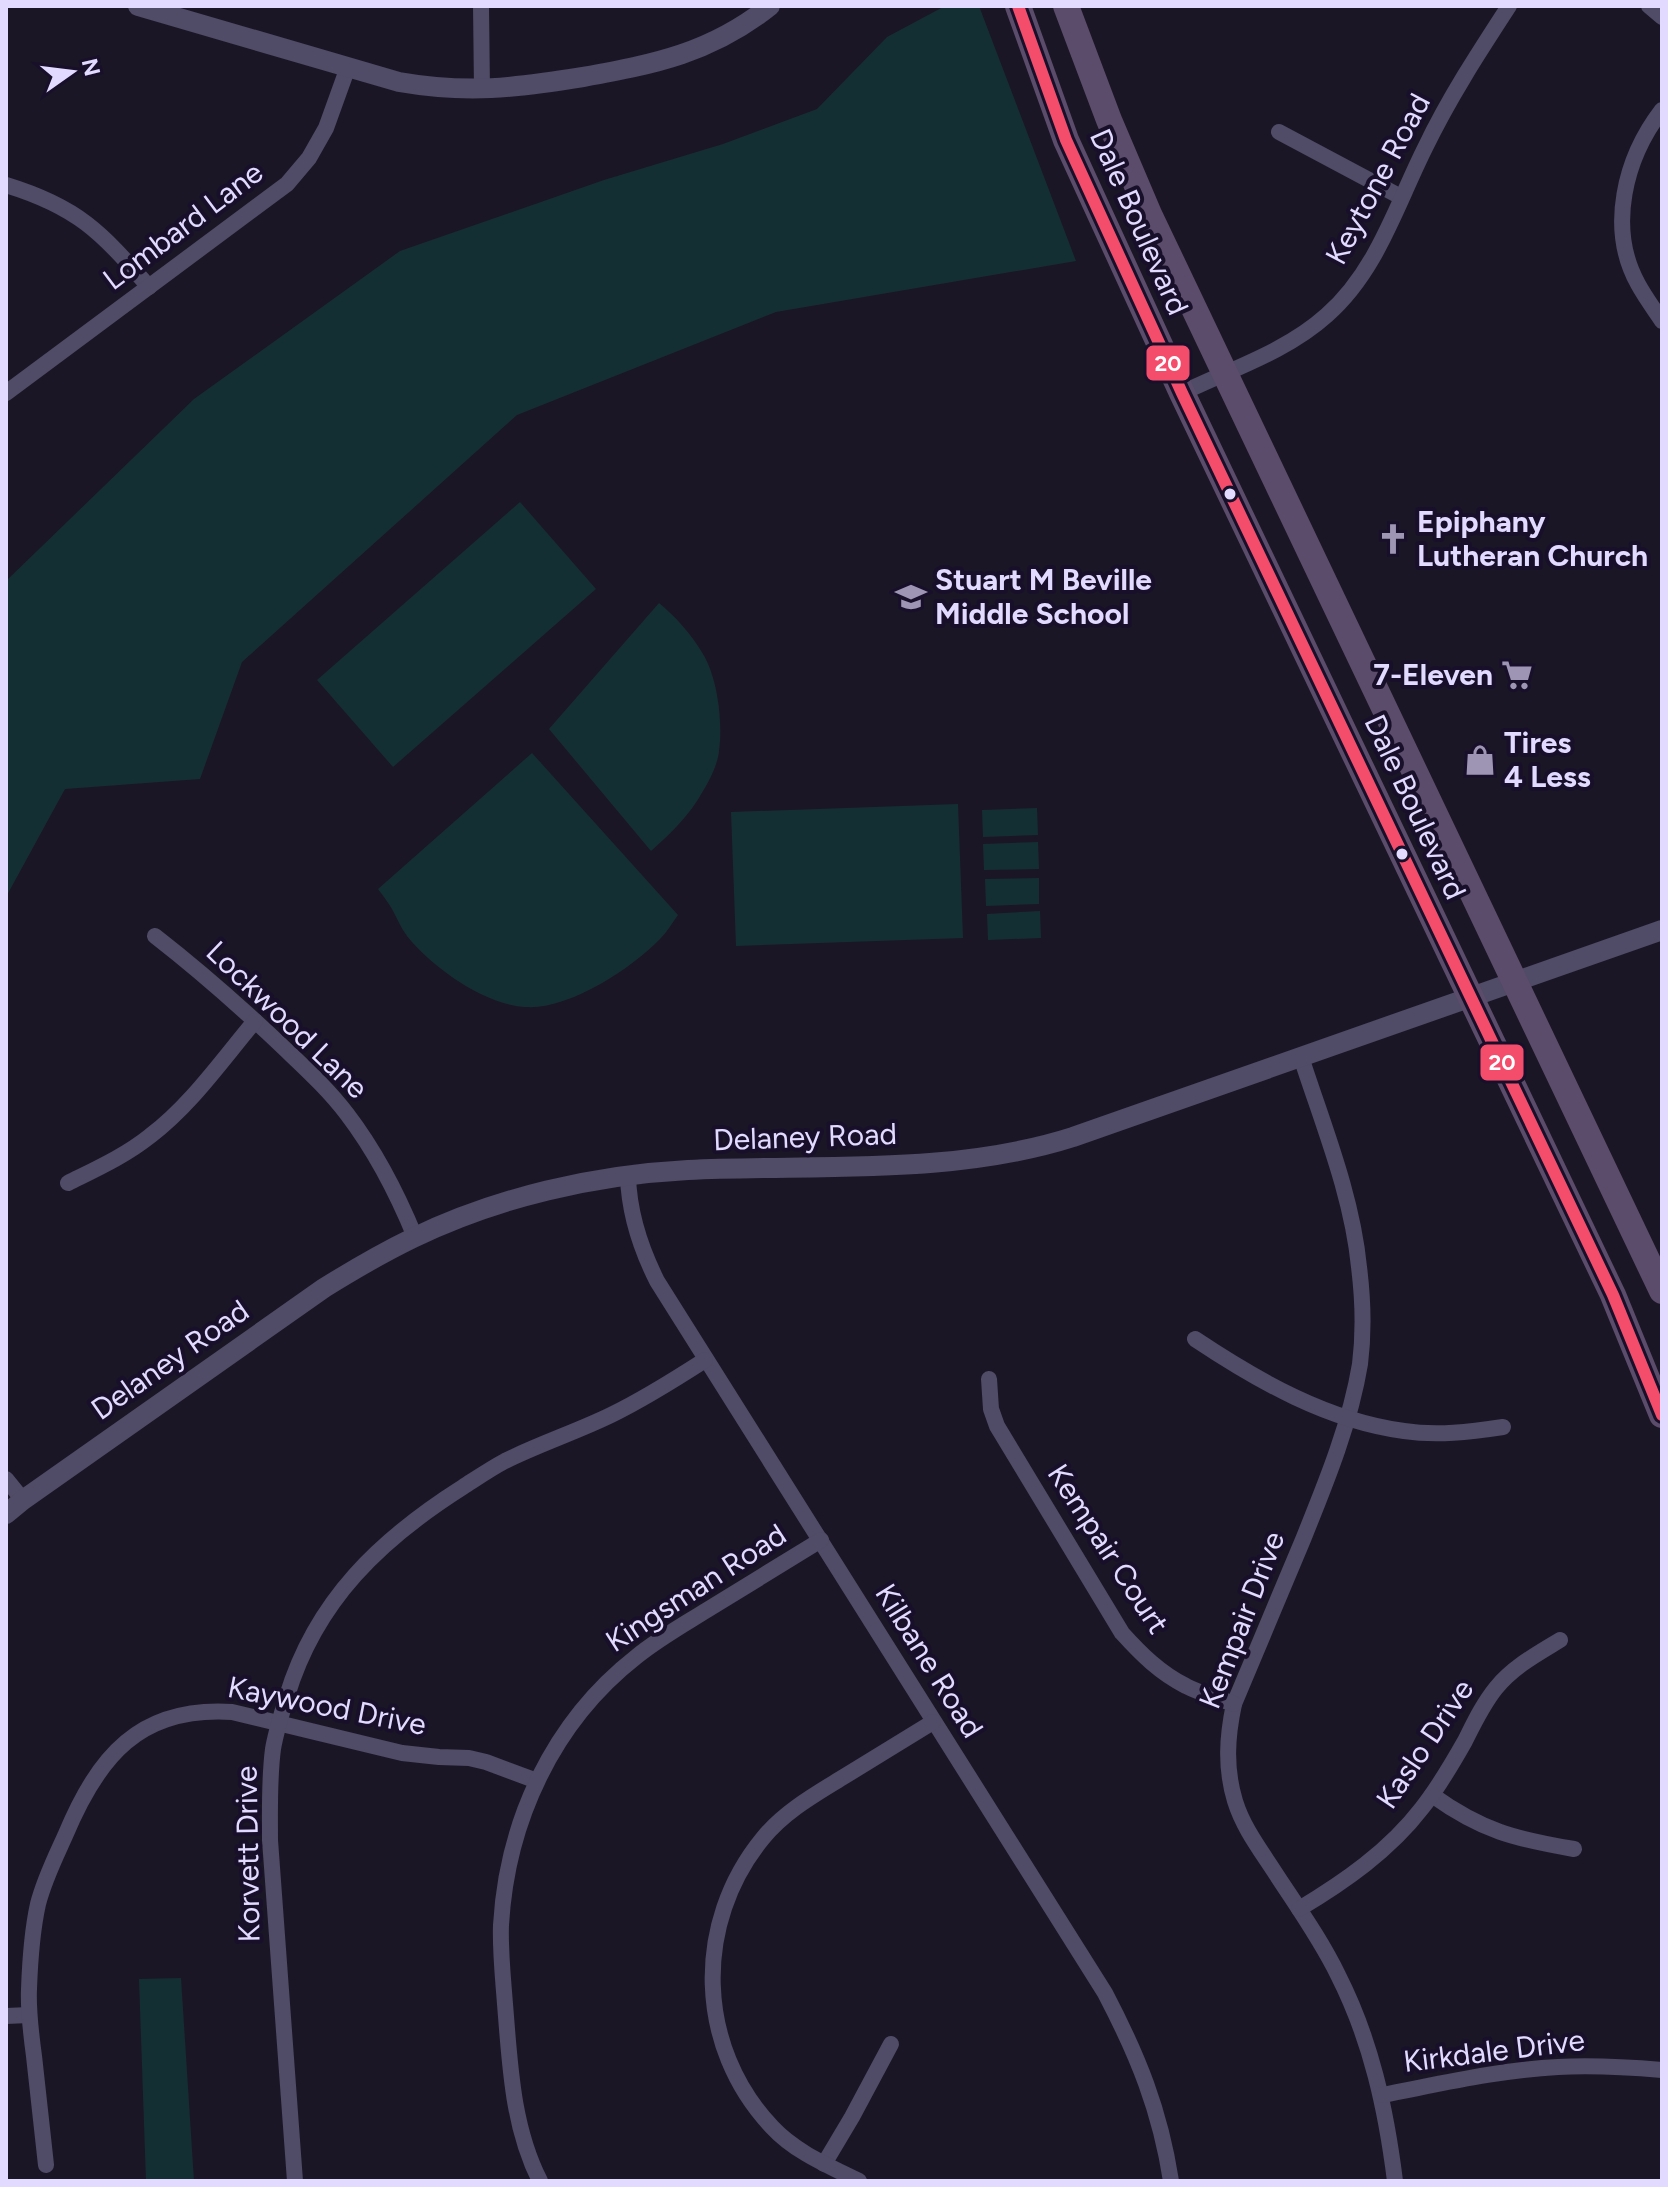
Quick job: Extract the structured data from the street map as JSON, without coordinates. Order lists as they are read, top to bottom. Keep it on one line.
{"streets":{"main road":["Dale Boulevard"],"street":["Keytone Road","Lombard Lane","Lockwood Lane","Delaney Road","Kempair Court","Kingsman Road","Kempair Drive","Kilbane Road","Kaywood Drive","Kaslo Drive","Korvett Drive","Kirkdale Drive"]},"crossings":[["Keytone Road","Dale Boulevard"],["Dale Boulevard","Delaney Road"],["Lockwood Lane","Delaney Road"],["Delaney Road","Kempair Drive"],["Delaney Road","Kilbane Road"],["Kempair Court","Kempair Drive"],["Kingsman Road","Kilbane Road"],["Kingsman Road","Kaywood Drive"],["Kempair Drive","Kaslo Drive"],["Kempair Drive","Kirkdale Drive"],["Kilbane Road","Korvett Drive"],["Kaywood Drive","Korvett Drive"]],"places":{"church":["Epiphany Lutheran Church"],"school or university":["Stuart M Beville Middle School"],"supermarket":["7-Eleven"],"shop":["Tires 4 Less"]},"lines":["transit line 20"],"north":"right"}
